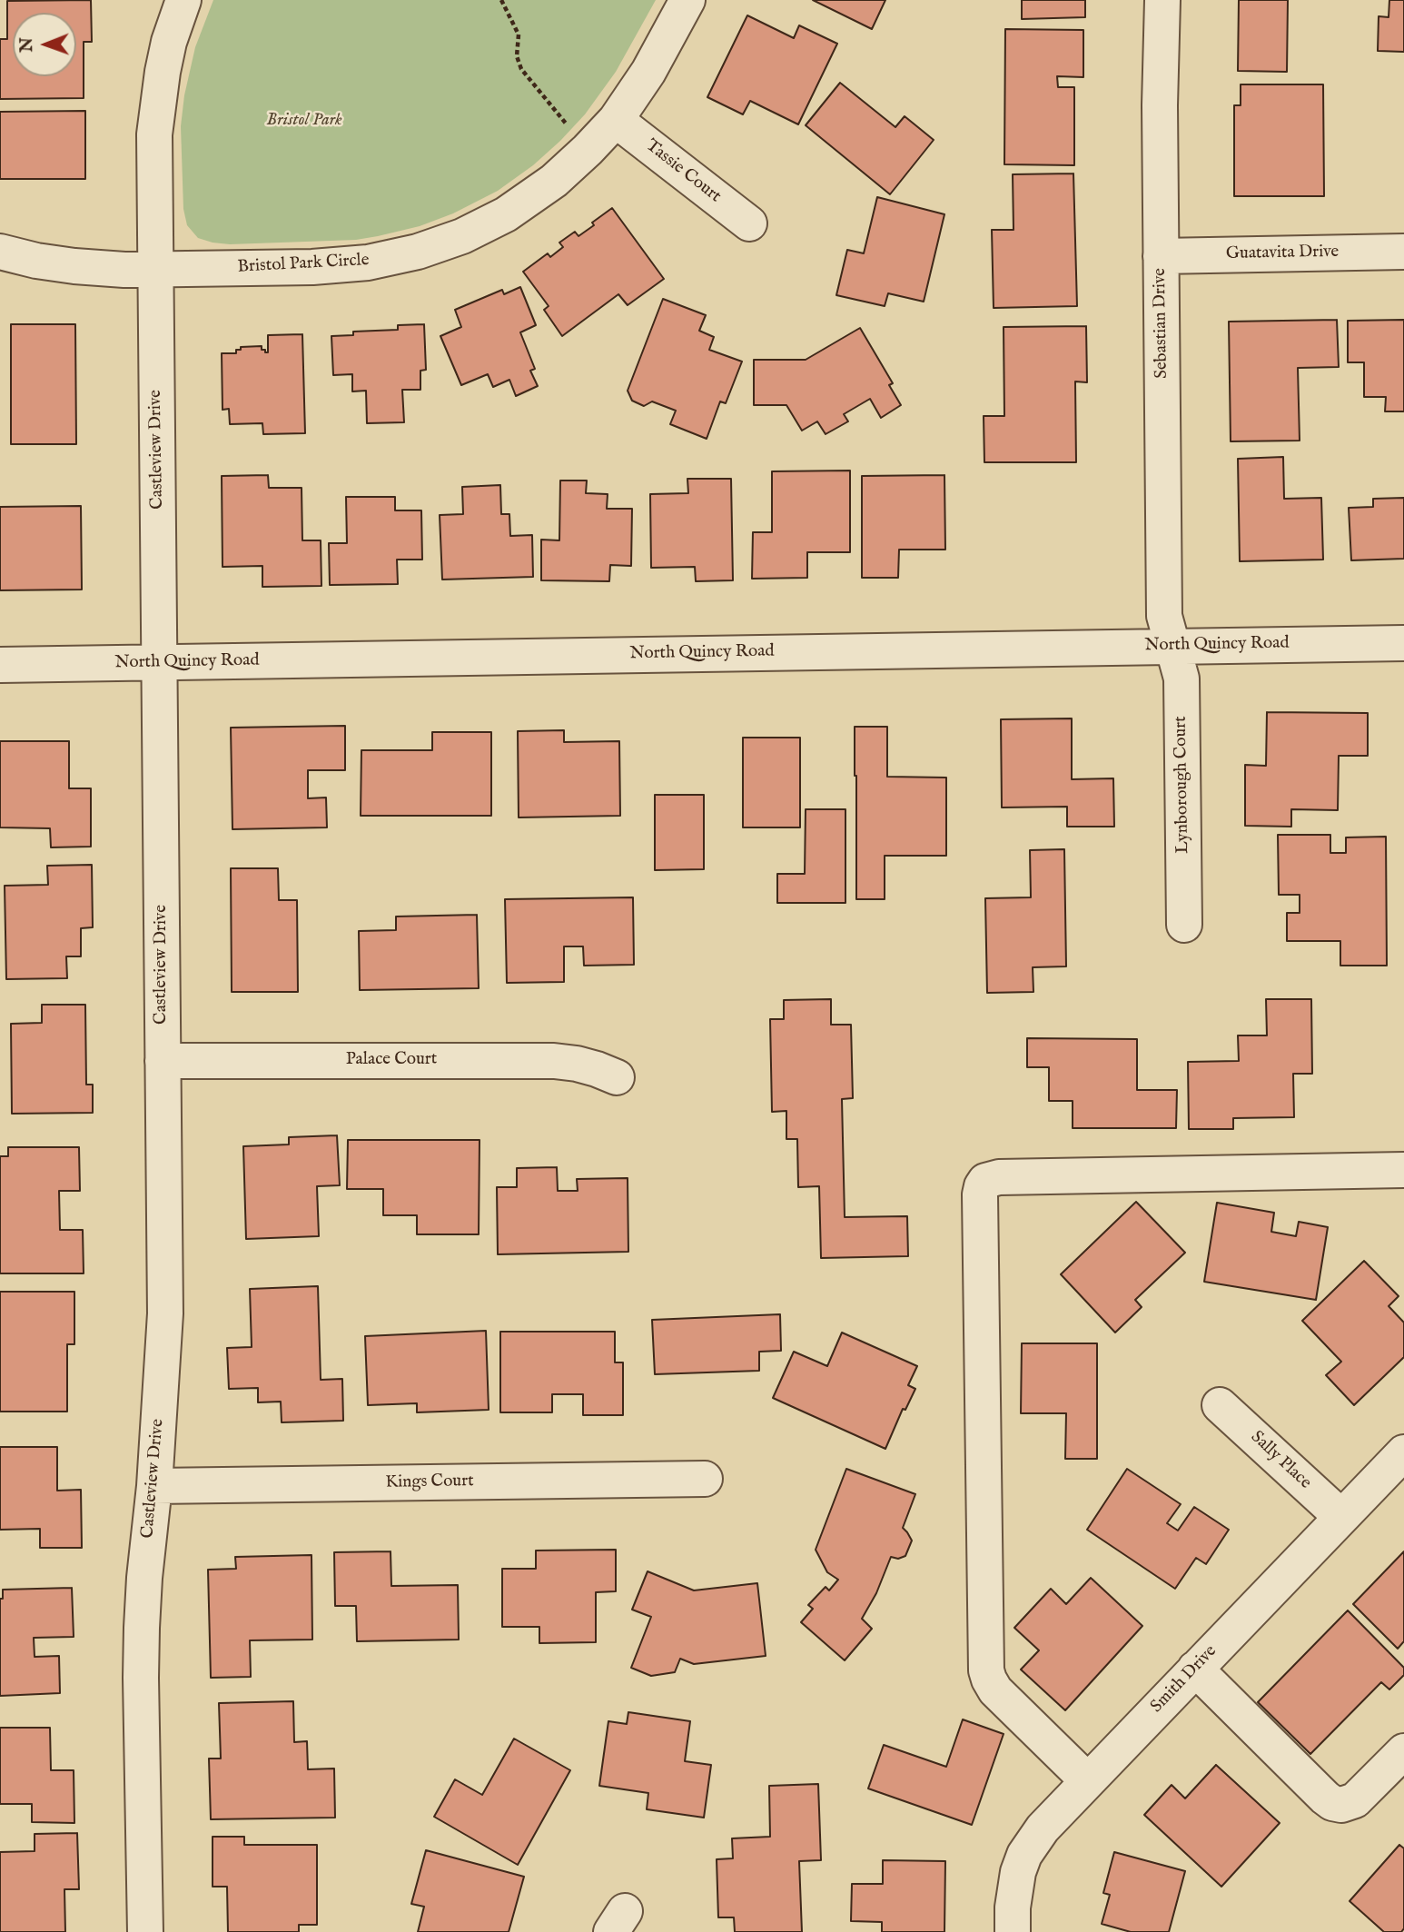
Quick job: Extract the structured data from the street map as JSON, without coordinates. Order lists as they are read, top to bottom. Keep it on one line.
{"streets":{"street":["Tassie Court","Guatavita Drive","Bristol Park Circle","Sebastian Drive","Castleview Drive","North Quincy Road","Lynborough Court","Palace Court","Sally Place","Kings Court","Smith Drive"]},"crossings":[["Tassie Court","Bristol Park Circle"],["Guatavita Drive","Sebastian Drive"],["Bristol Park Circle","Castleview Drive"],["Sebastian Drive","North Quincy Road"],["Sebastian Drive","Lynborough Court"],["Castleview Drive","North Quincy Road"],["Castleview Drive","Palace Court"],["Castleview Drive","Kings Court"],["North Quincy Road","Lynborough Court"],["Sally Place","Smith Drive"]],"parks":["Bristol Park"],"north":"left"}
